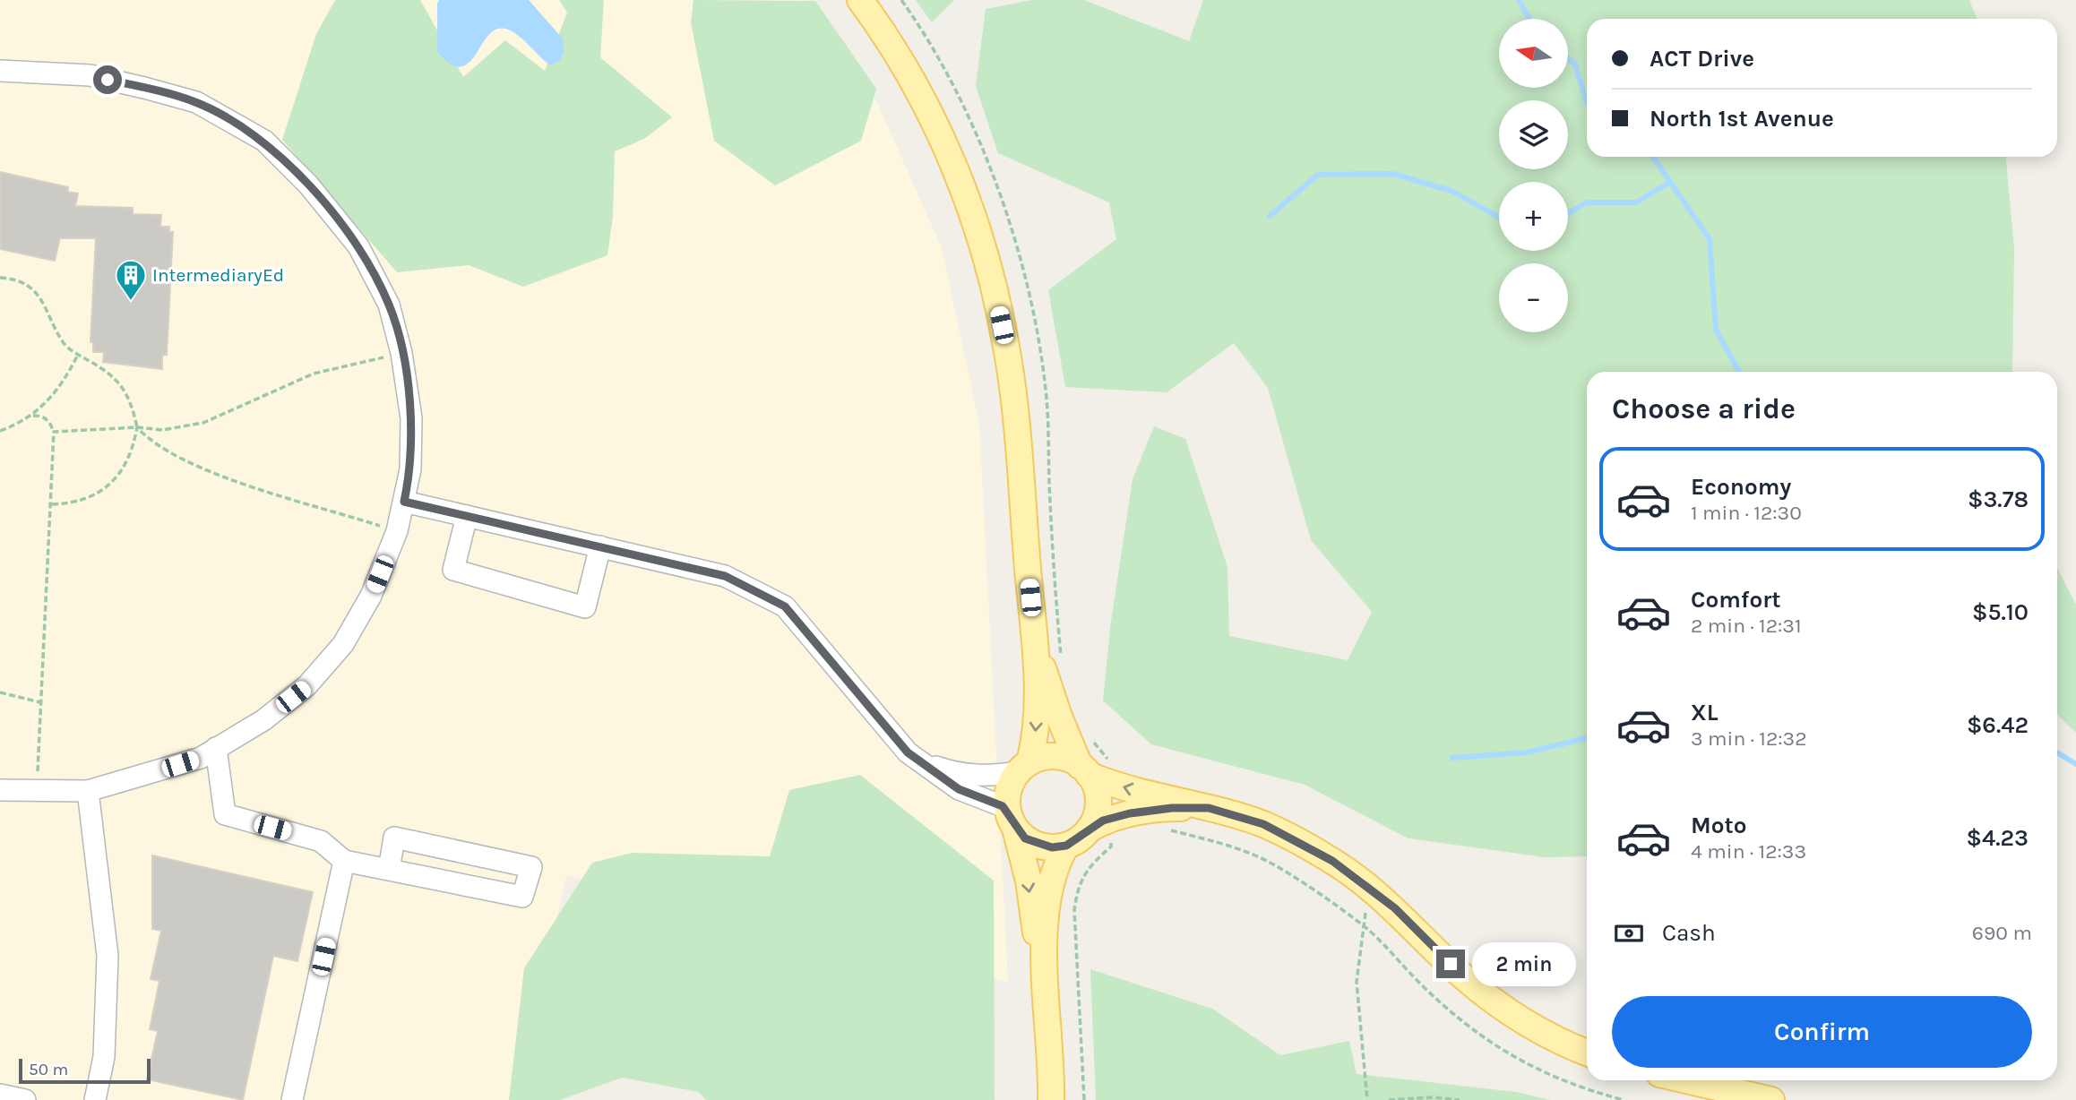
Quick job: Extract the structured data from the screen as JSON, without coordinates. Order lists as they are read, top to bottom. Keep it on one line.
{"places":{"building":["IntermediaryEd"]},"scale_bar":"50 m","north":"left","page":{"map_buttons":["+","−"],"banner":["ACT Drive","North 1st Avenue"],"heading":"Choose a ride","list":[{"name":"Economy","note":"1 min · 12:30","value":"$3.78"},{"name":"Comfort","note":"2 min · 12:31","value":"$5.10"},{"name":"XL","note":"3 min · 12:32","value":"$6.42"},{"name":"Moto","note":"4 min · 12:33","value":"$4.23"}],"pay":["Cash","690 m"],"bubble":"2 min","buttons":"Confirm","scale":"50 m"}}
